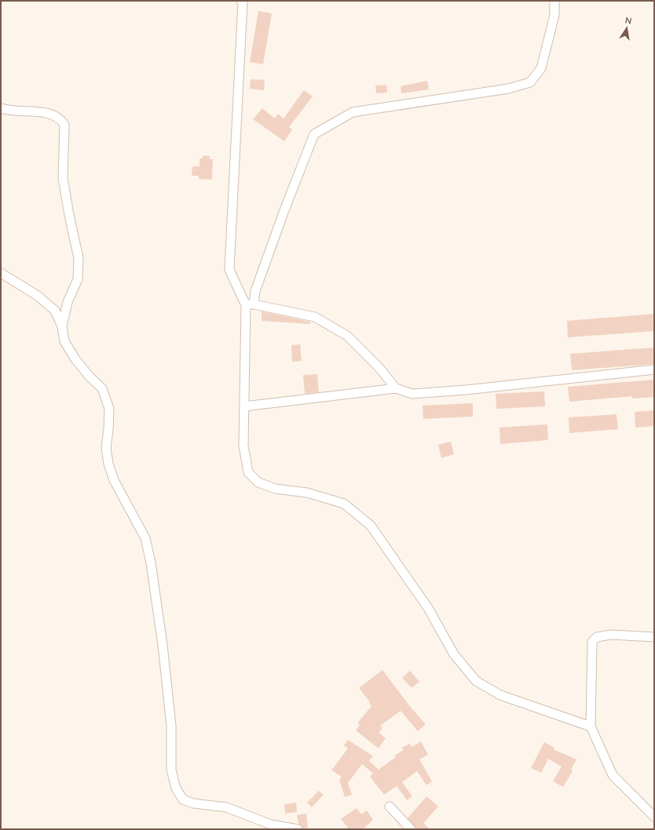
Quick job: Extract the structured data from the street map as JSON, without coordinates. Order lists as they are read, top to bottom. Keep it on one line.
{"north":"top"}
